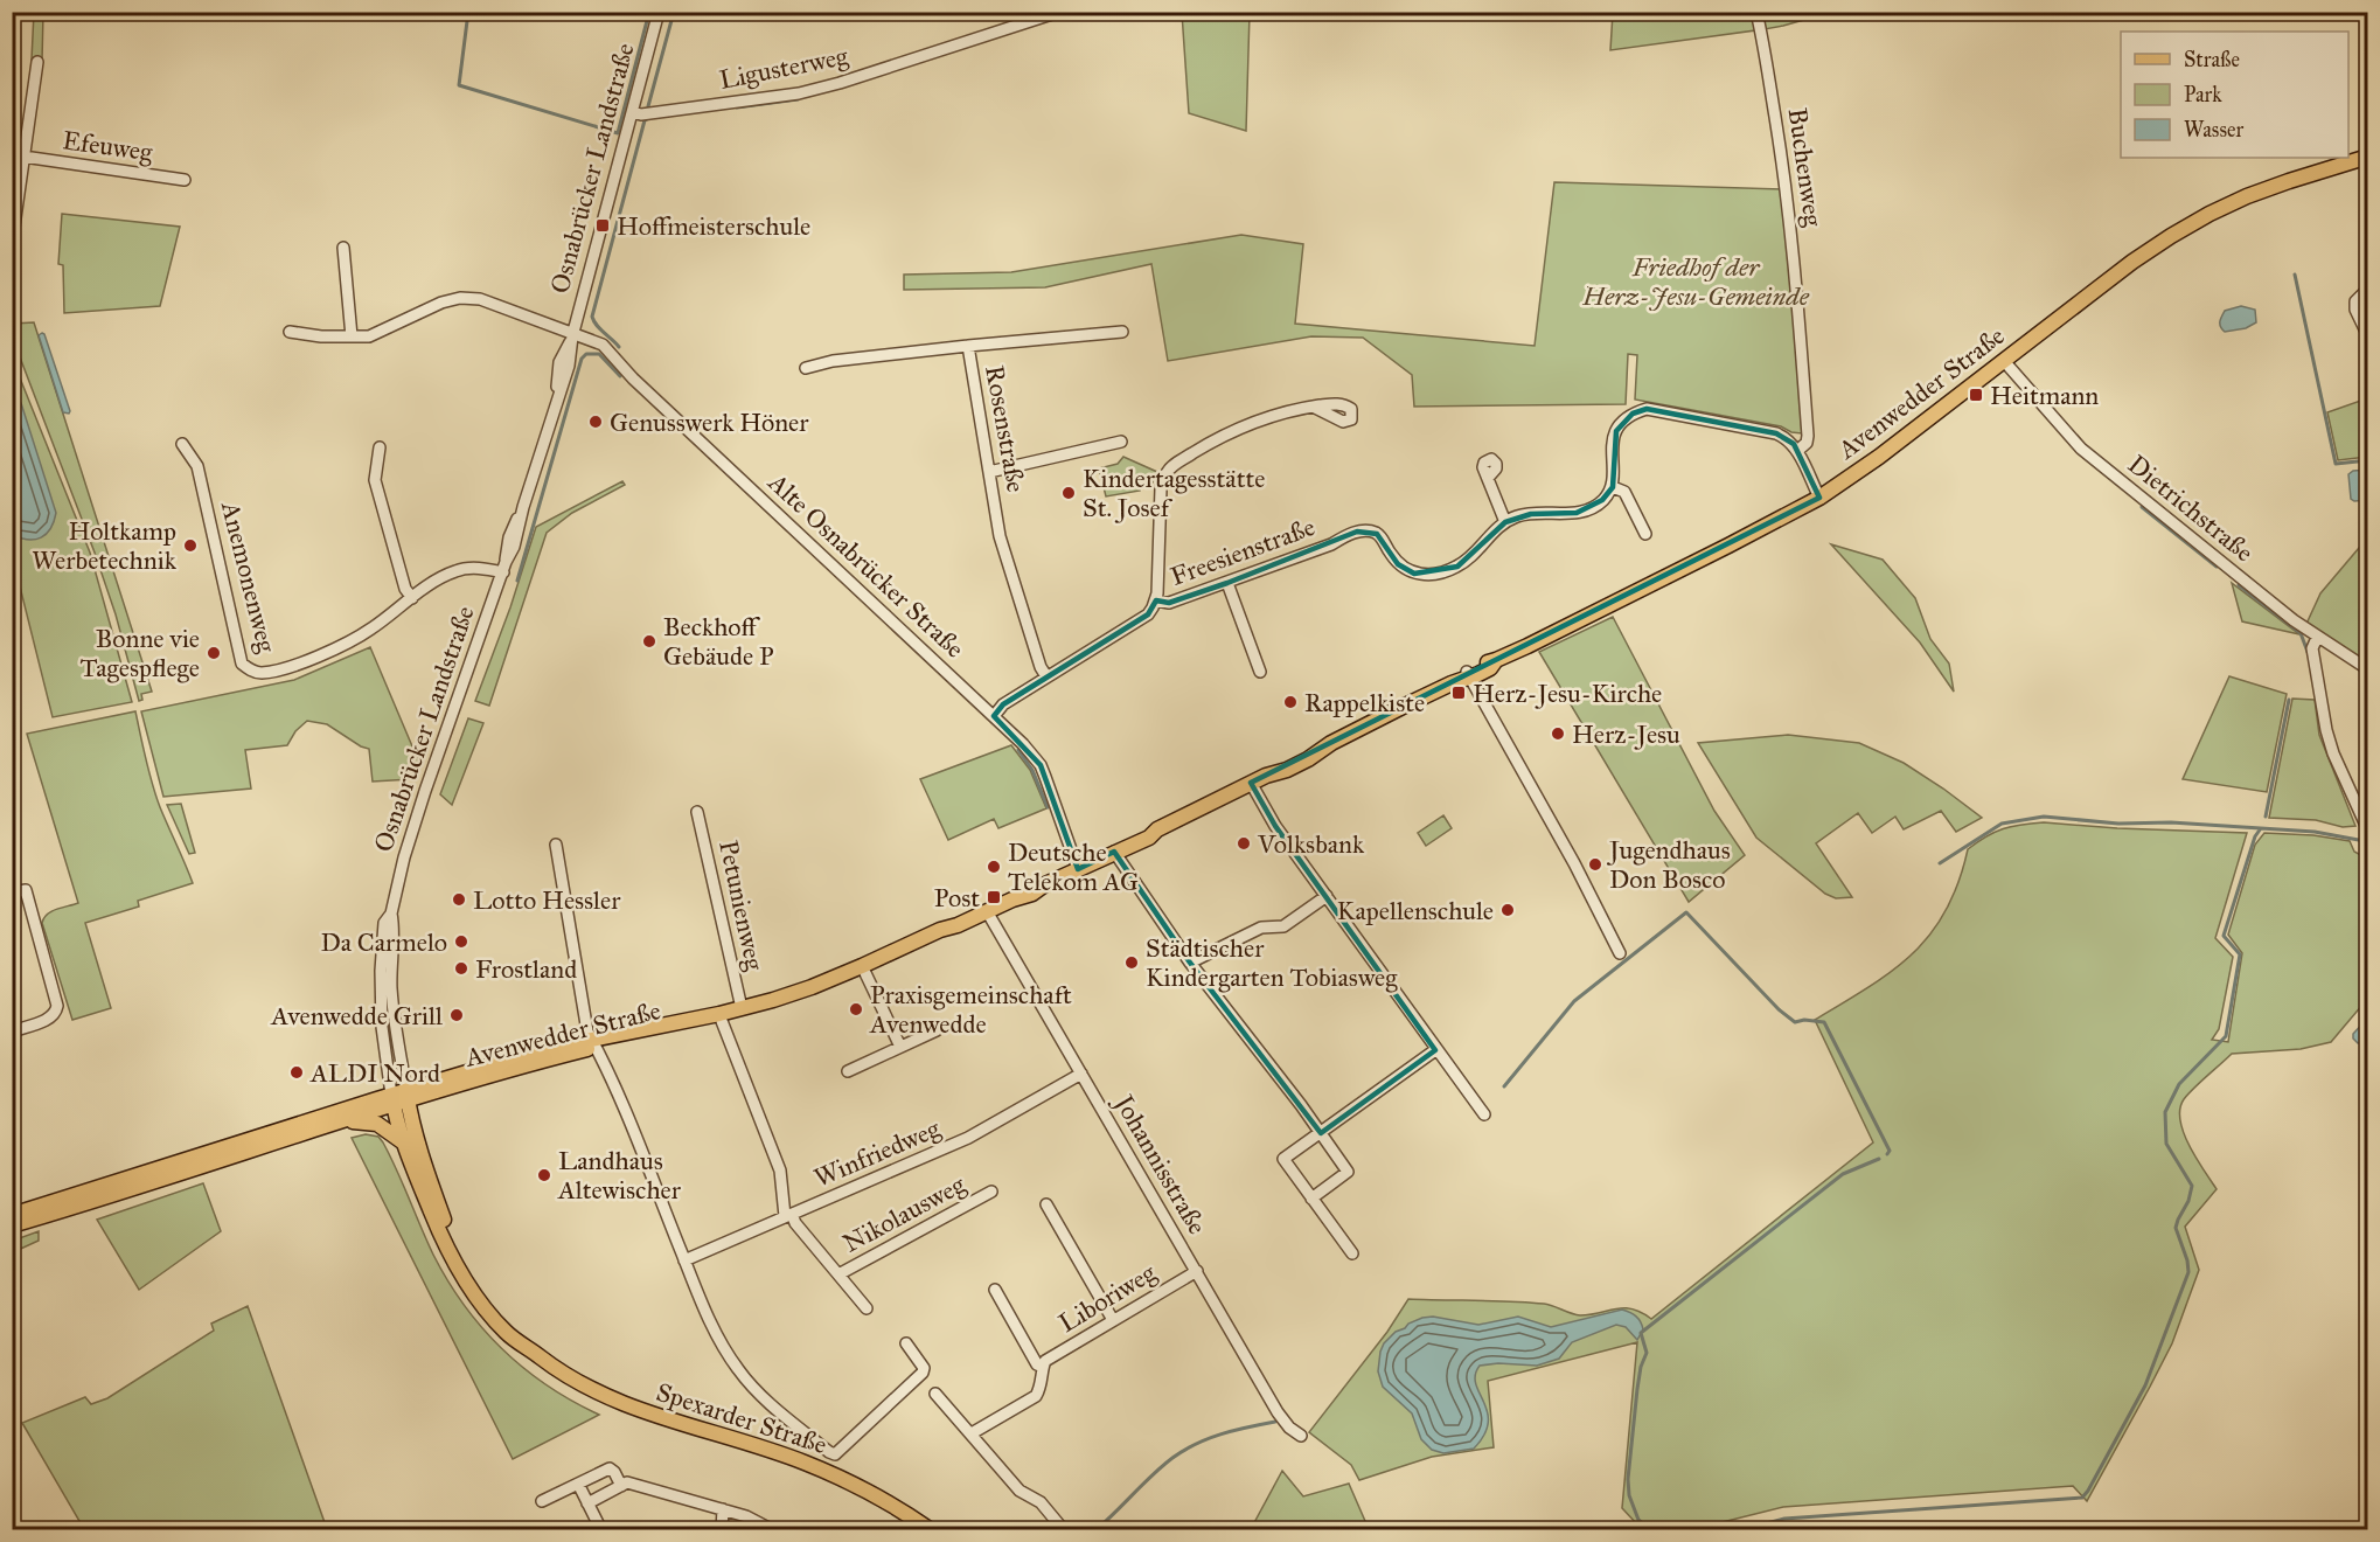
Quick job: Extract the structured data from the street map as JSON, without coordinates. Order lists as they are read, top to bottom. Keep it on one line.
{"streets":{"main road":["Avenwedder Straße","Spexarder Straße"],"street":["Ligusterweg","Efeuweg","Buchenweg","Osnabrücker Landstraße","Rosenstraße","Dietrichstraße","Freesienstraße","Alte Osnabrücker Straße","Anemonenweg","Petunienweg","Winfriedweg","Johannisstraße","Nikolausweg","Liboriweg"]},"crossings":[["Ligusterweg","Osnabrücker Landstraße"],["Osnabrücker Landstraße","Avenwedder Straße"],["Osnabrücker Landstraße","Alte Osnabrücker Straße"],["Osnabrücker Landstraße","Anemonenweg"],["Osnabrücker Landstraße","Spexarder Straße"],["Avenwedder Straße","Dietrichstraße"],["Avenwedder Straße","Alte Osnabrücker Straße"],["Avenwedder Straße","Petunienweg"],["Avenwedder Straße","Johannisstraße"],["Avenwedder Straße","Spexarder Straße"],["Rosenstraße","Freesienstraße"],["Freesienstraße","Alte Osnabrücker Straße"],["Winfriedweg","Johannisstraße"],["Winfriedweg","Nikolausweg"],["Johannisstraße","Liboriweg"]],"parks":["Friedhof der Herz-Jesu-Gemeinde"],"places":{"transit":["Hoffmeisterschule","Heitmann","Herz-Jesu-Kirche","Post"],"other":["Genusswerk Höner","Kindertagesstätte St. Josef","Holtkamp Werbetechnik","Beckhoff Gebäude P","Bonne vie Tagespflege","Rappelkiste","Herz-Jesu","Volksbank","Jugendhaus Don Bosco","Deutsche Telekom AG","Lotto Hessler","Kapellenschule","Da Carmelo","Städtischer Kindergarten Tobiasweg","Frostland","Praxisgemeinschaft Avenwedde","Avenwedde Grill","ALDI Nord","Landhaus Altewischer"]},"legend":["Straße","Park","Wasser"]}
